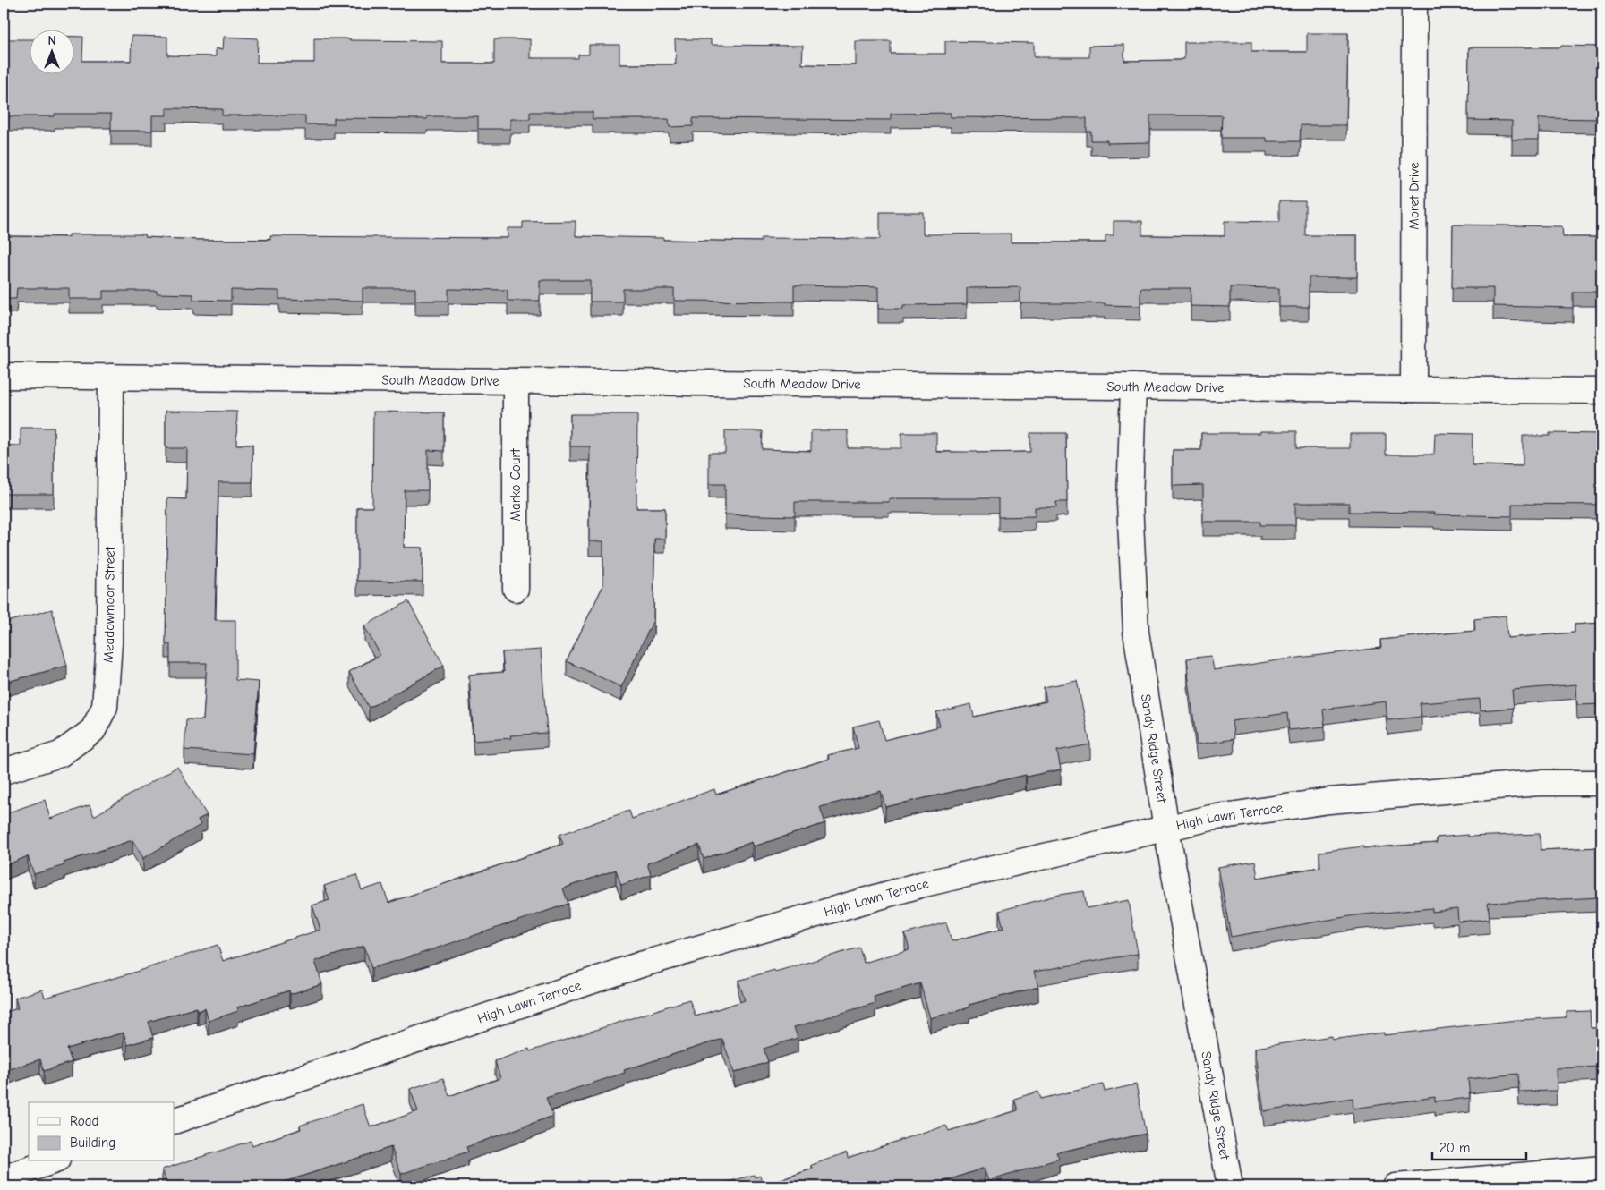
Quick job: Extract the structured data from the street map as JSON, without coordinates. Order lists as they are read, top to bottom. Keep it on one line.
{"streets":{"street":["Moret Drive","South Meadow Drive","Marko Court","Meadowmoor Street","Sandy Ridge Street","High Lawn Terrace"]},"crossings":[["Moret Drive","South Meadow Drive"],["South Meadow Drive","Marko Court"],["South Meadow Drive","Meadowmoor Street"],["South Meadow Drive","Sandy Ridge Street"],["Sandy Ridge Street","High Lawn Terrace"]],"legend":["Road","Building"],"scale_bar":"20 m","north":"top"}
